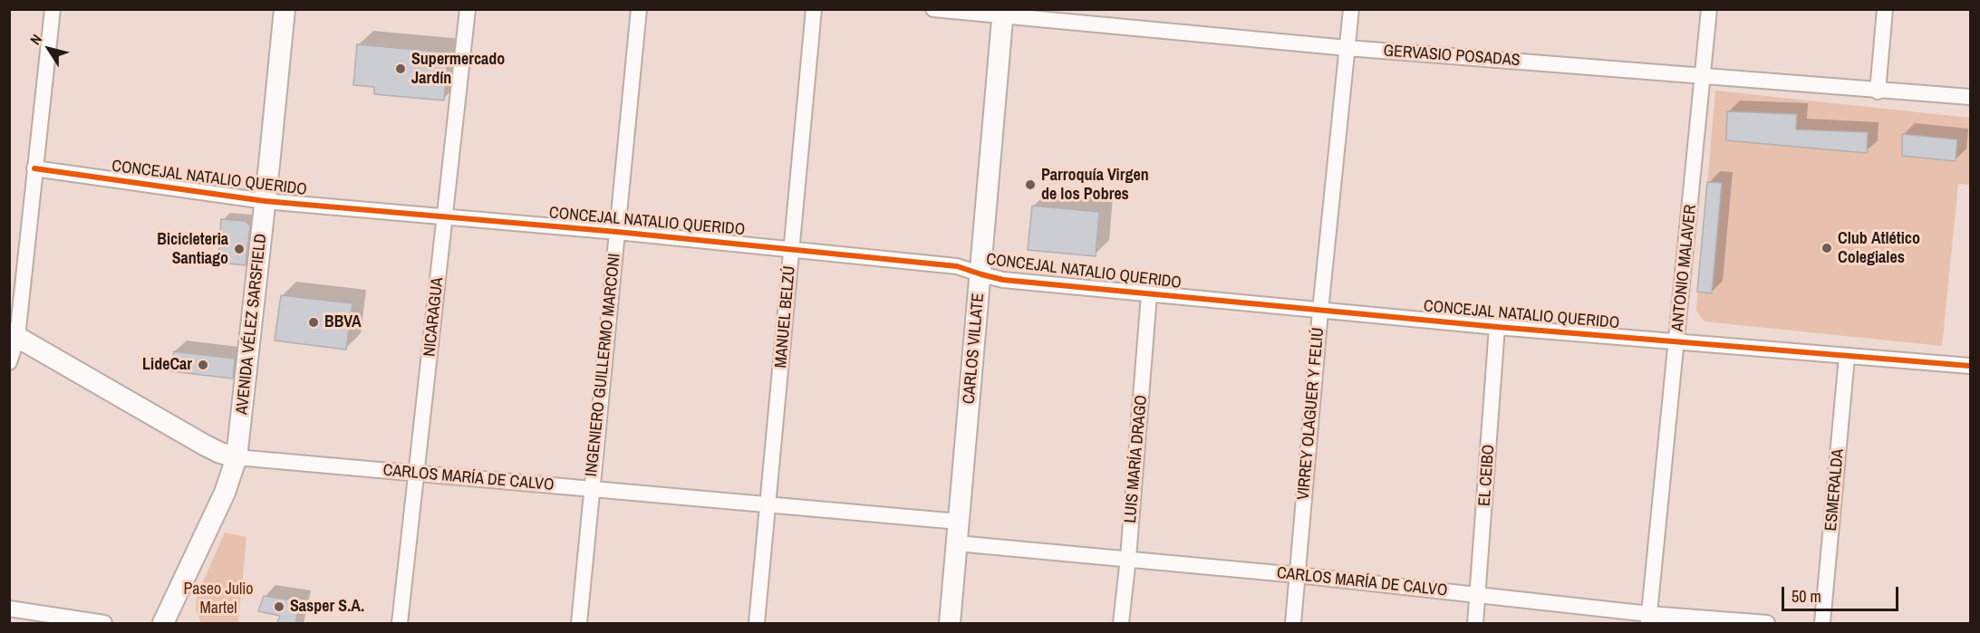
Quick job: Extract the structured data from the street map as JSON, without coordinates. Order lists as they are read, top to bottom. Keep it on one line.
{"streets":{"street":["GERVASIO POSADAS","CONCEJAL NATALIO QUERIDO","ANTONIO MALAVER","NICARAGUA","MANUEL BELZÚ","AVENIDA VÉLEZ SARSFIELD","CARLOS VILLATE","INGENIERO GUILLERMO MARCONI","VIRREY OLAGUER Y FELIÚ","LUIS MARÍA DRAGO","EL CEIBO","CARLOS MARÍA DE CALVO","ESMERALDA"]},"crossings":[["GERVASIO POSADAS","ANTONIO MALAVER"],["GERVASIO POSADAS","CARLOS VILLATE"],["GERVASIO POSADAS","VIRREY OLAGUER Y FELIÚ"],["CONCEJAL NATALIO QUERIDO","ANTONIO MALAVER"],["CONCEJAL NATALIO QUERIDO","NICARAGUA"],["CONCEJAL NATALIO QUERIDO","MANUEL BELZÚ"],["CONCEJAL NATALIO QUERIDO","AVENIDA VÉLEZ SARSFIELD"],["CONCEJAL NATALIO QUERIDO","CARLOS VILLATE"],["CONCEJAL NATALIO QUERIDO","INGENIERO GUILLERMO MARCONI"],["CONCEJAL NATALIO QUERIDO","VIRREY OLAGUER Y FELIÚ"],["CONCEJAL NATALIO QUERIDO","LUIS MARÍA DRAGO"],["CONCEJAL NATALIO QUERIDO","EL CEIBO"],["CONCEJAL NATALIO QUERIDO","ESMERALDA"],["ANTONIO MALAVER","CARLOS MARÍA DE CALVO"],["NICARAGUA","CARLOS MARÍA DE CALVO"],["MANUEL BELZÚ","CARLOS MARÍA DE CALVO"],["AVENIDA VÉLEZ SARSFIELD","CARLOS MARÍA DE CALVO"],["CARLOS VILLATE","CARLOS MARÍA DE CALVO"],["INGENIERO GUILLERMO MARCONI","CARLOS MARÍA DE CALVO"],["VIRREY OLAGUER Y FELIÚ","CARLOS MARÍA DE CALVO"],["LUIS MARÍA DRAGO","CARLOS MARÍA DE CALVO"],["EL CEIBO","CARLOS MARÍA DE CALVO"]],"parks":["Paseo Julio Martel"],"places":["Supermercado Jardín","Parroquía Virgen de los Pobres","Club Atlético Colegiales","Bicicleteria Santiago","BBVA","LideCar","Sasper S.A."],"scale_bar":"50 m","north":"top left"}
